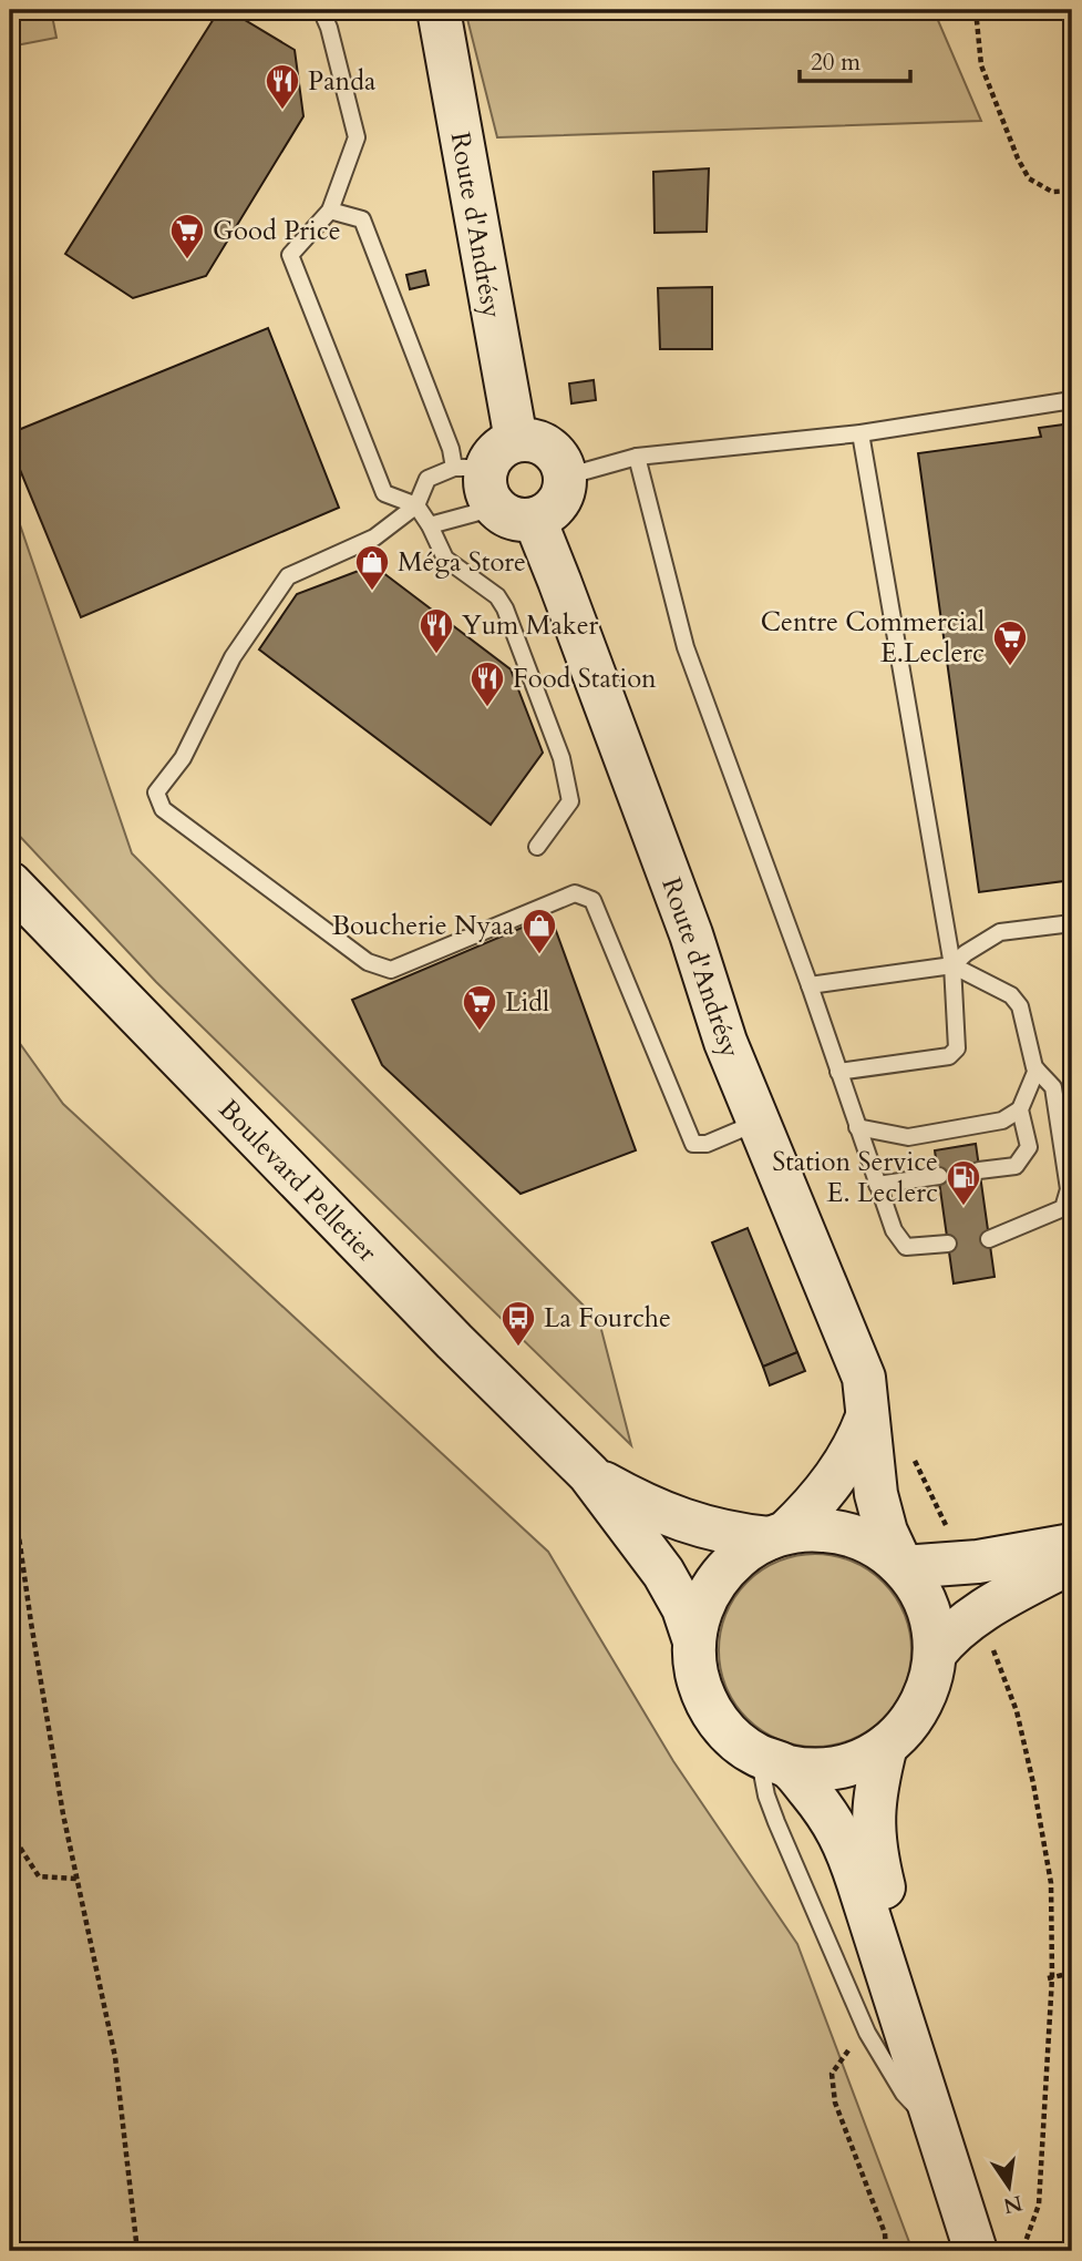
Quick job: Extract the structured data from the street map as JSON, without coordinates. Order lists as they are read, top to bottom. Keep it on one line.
{"streets":{"main road":["Route d'Andrésy","Boulevard Pelletier"]},"crossings":[["Route d'Andrésy","Boulevard Pelletier"]],"places":{"restaurant":["Panda","Yum Maker","Food Station"],"supermarket":["Good Price","Centre Commercial E.Leclerc","Lidl"],"shop":["Méga Store","Boucherie Nyaa"],"fuel station":["Station Service E. Leclerc"],"bus stop":["La Fourche"]},"scale_bar":"20 m","north":"bottom"}
